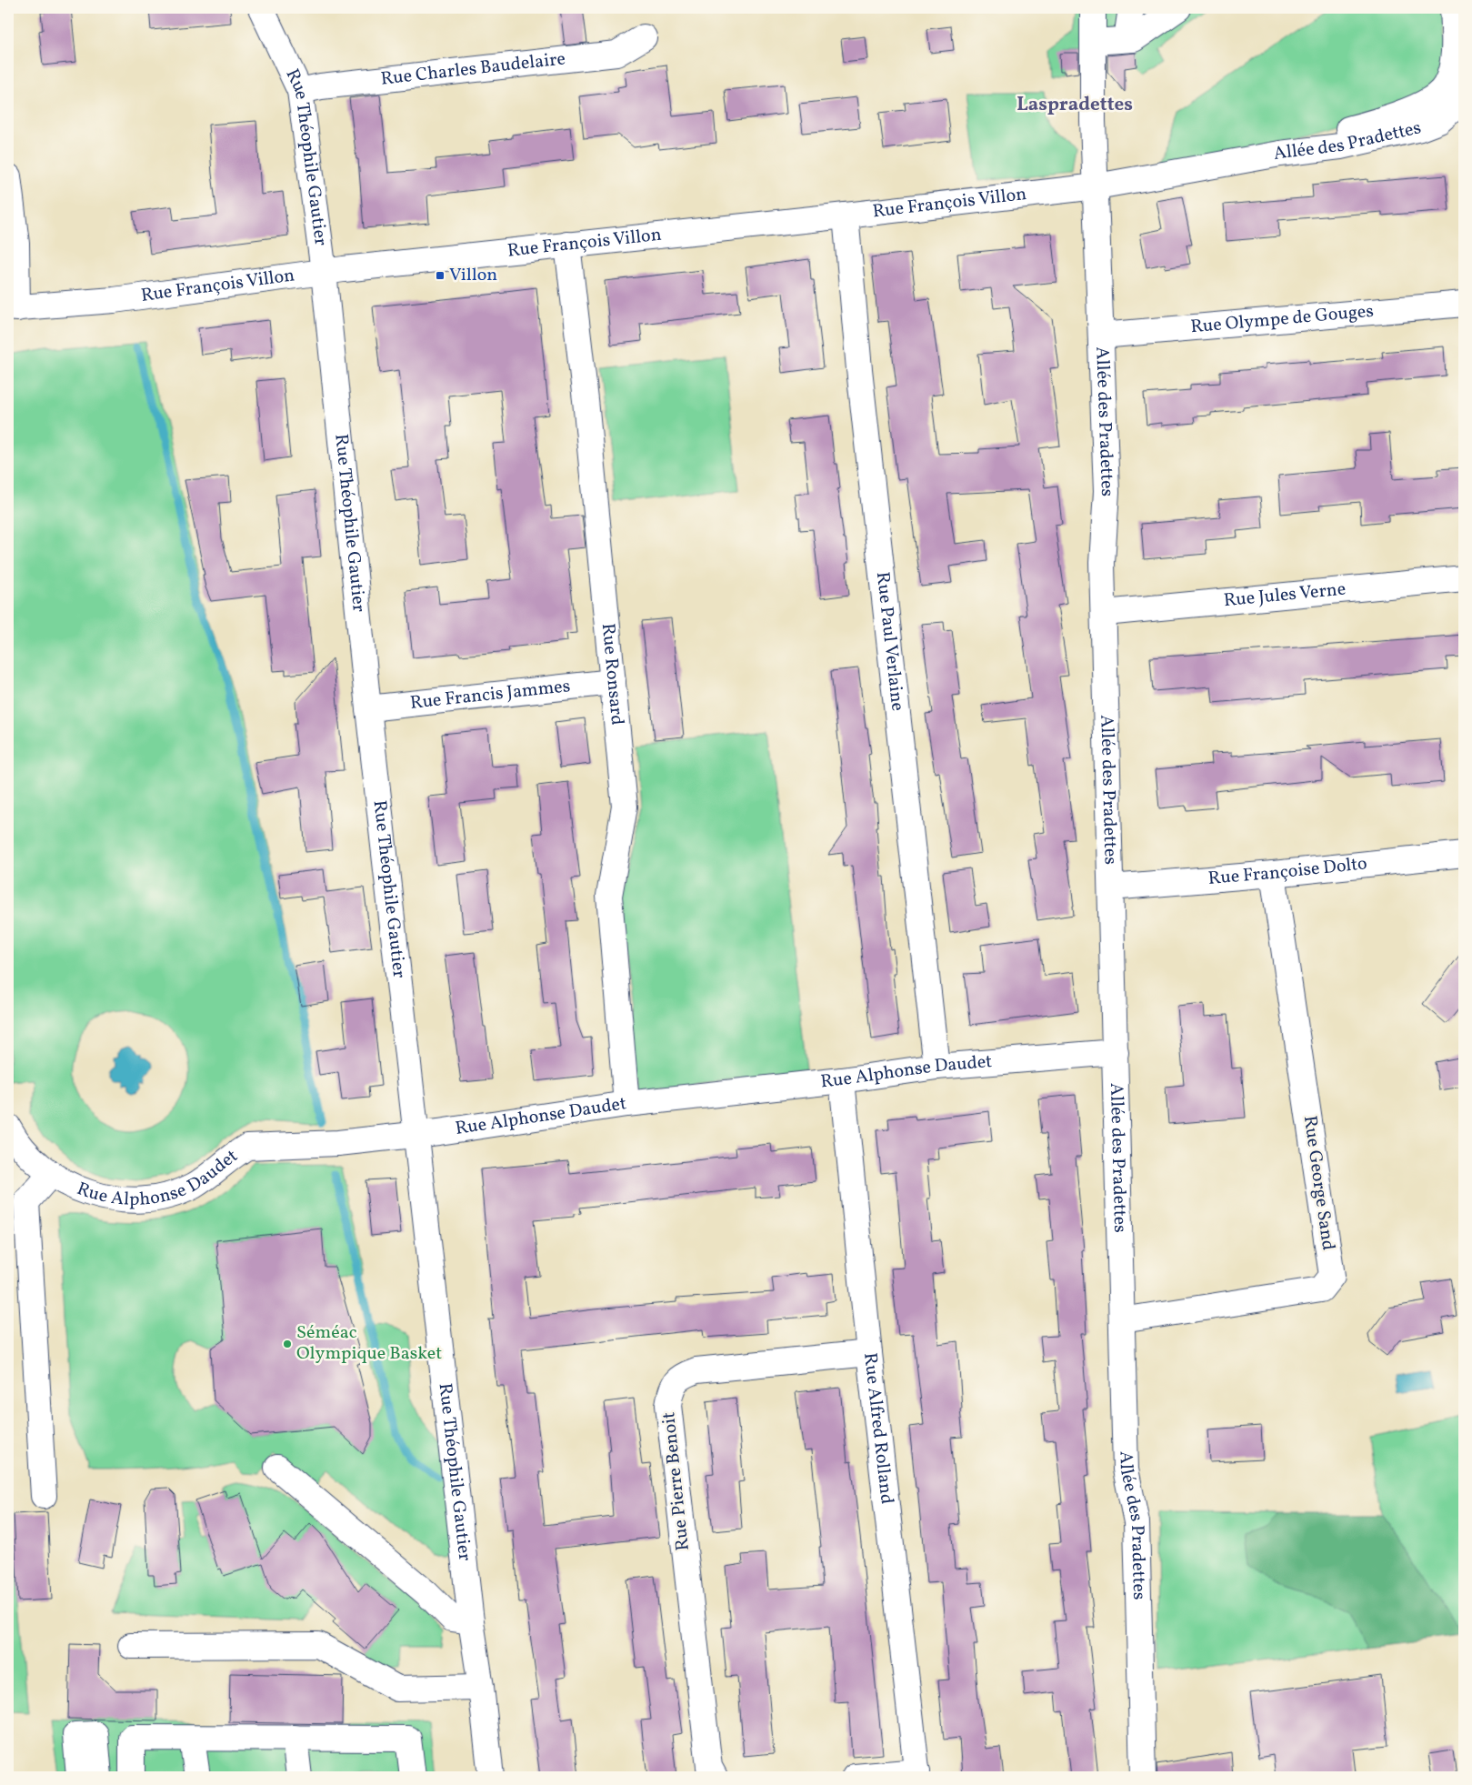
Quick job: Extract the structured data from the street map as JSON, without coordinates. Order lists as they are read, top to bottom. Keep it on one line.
{"streets":{"street":["Rue Charles Baudelaire","Allée des Pradettes","Rue Théophile Gautier","Rue François Villon","Rue Olympe de Gouges","Rue Jules Verne","Rue Paul Verlaine","Rue Ronsard","Rue Francis Jammes","Rue Françoise Dolto","Rue Alphonse Daudet","Rue George Sand","Rue Alfred Rolland","Rue Pierre Benoit"]},"crossings":[["Rue Charles Baudelaire","Rue Théophile Gautier"],["Allée des Pradettes","Rue François Villon"],["Allée des Pradettes","Rue Olympe de Gouges"],["Allée des Pradettes","Rue Jules Verne"],["Allée des Pradettes","Rue Françoise Dolto"],["Allée des Pradettes","Rue Alphonse Daudet"],["Allée des Pradettes","Rue George Sand"],["Rue Théophile Gautier","Rue François Villon"],["Rue Théophile Gautier","Rue Francis Jammes"],["Rue Théophile Gautier","Rue Alphonse Daudet"],["Rue François Villon","Rue Paul Verlaine"],["Rue François Villon","Rue Ronsard"],["Rue Paul Verlaine","Rue Alphonse Daudet"],["Rue Ronsard","Rue Francis Jammes"],["Rue Ronsard","Rue Alphonse Daudet"],["Rue Françoise Dolto","Rue George Sand"],["Rue Alphonse Daudet","Rue Alfred Rolland"],["Rue Alfred Rolland","Rue Pierre Benoit"]],"districts":["Laspradettes"],"places":{"transit":["Villon"],"other":["Séméac Olympique Basket"]}}
